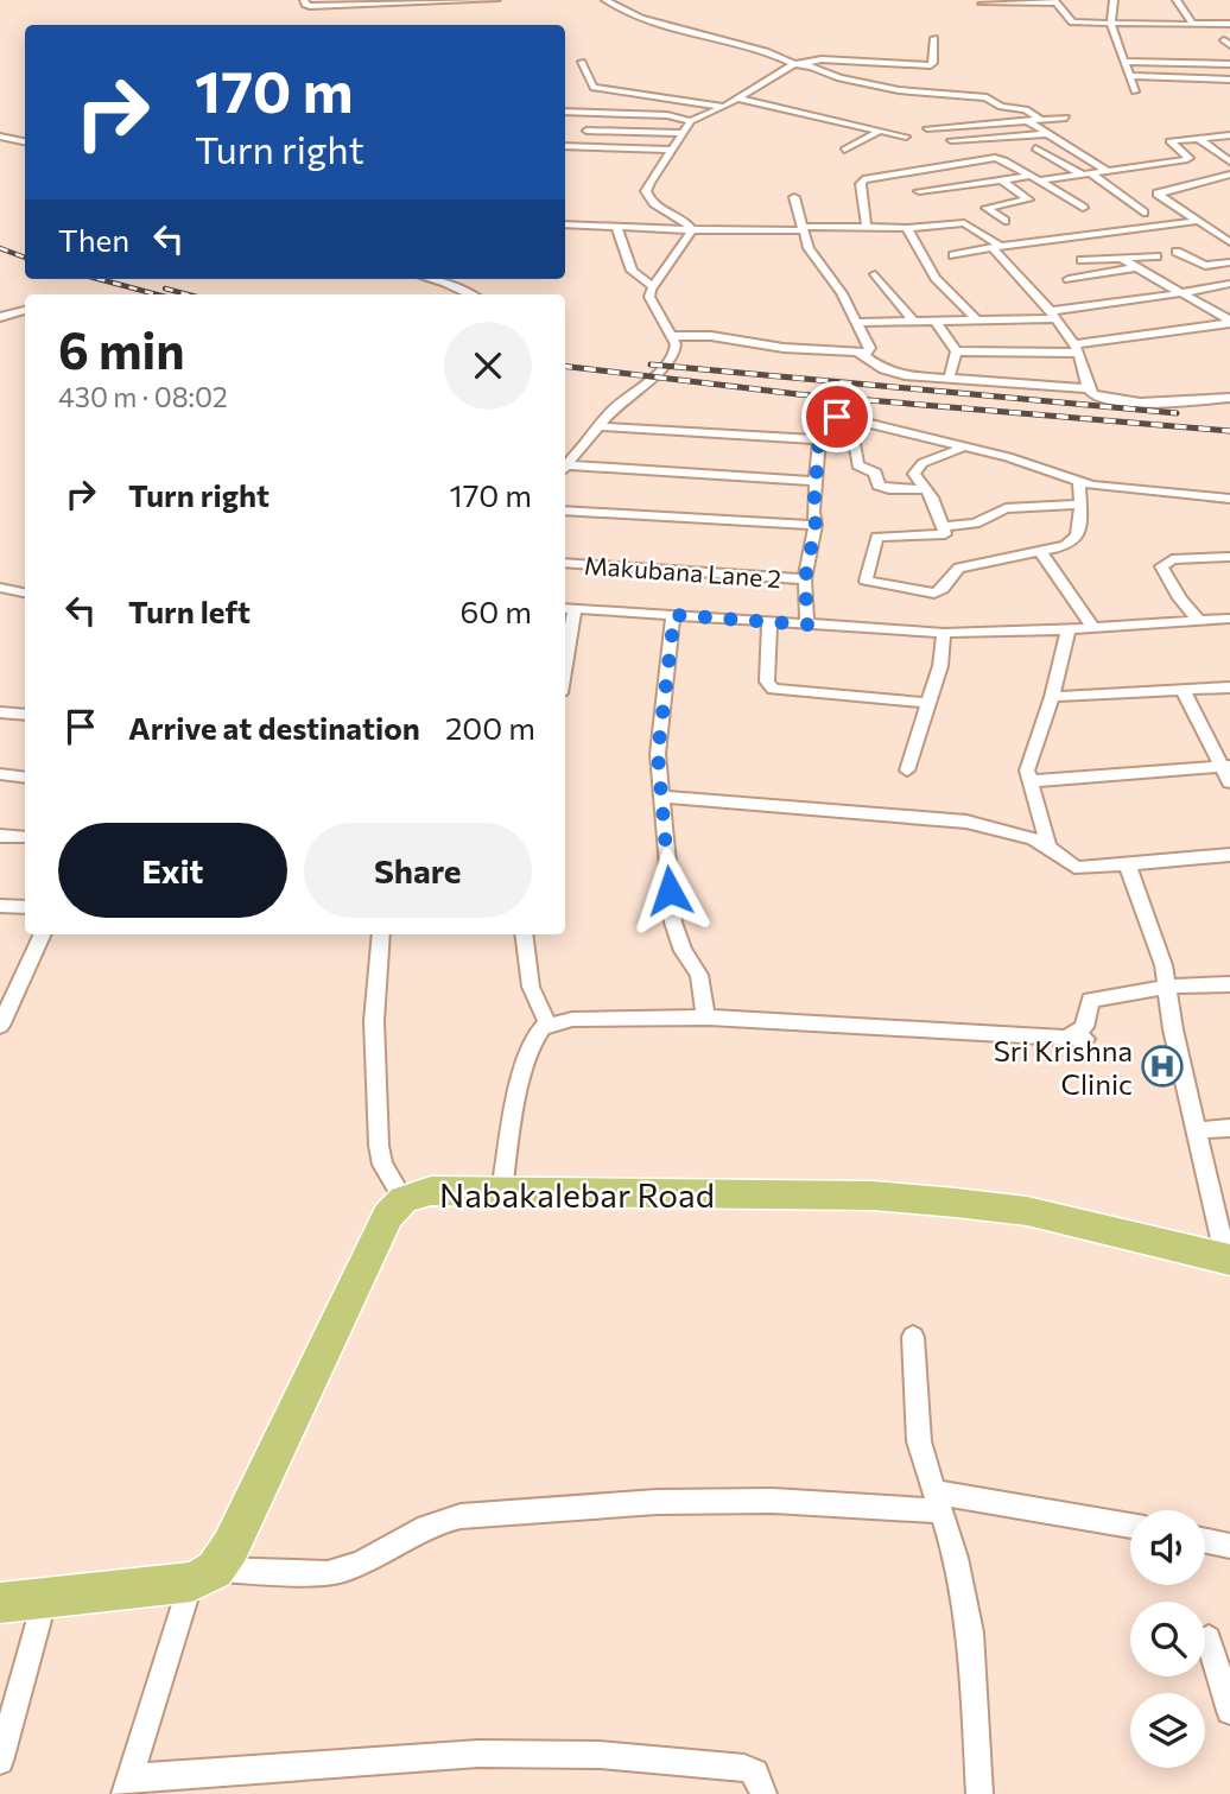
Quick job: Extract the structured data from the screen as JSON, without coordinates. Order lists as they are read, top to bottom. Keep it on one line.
{"streets":{"main road":["Nabakalebar Road"],"street":["Makubana Lane 2"]},"places":{"hospital":["Sri Krishna Clinic"]},"page":{"turn":["170 m","Turn right"],"then":"Then","heading":["6 min","430 m · 08:02"],"list":[{"name":"Turn right","value":"170 m"},{"name":"Turn left","value":"60 m"},{"name":"Arrive at destination","value":"200 m"}],"buttons":["Exit","Share"]}}
